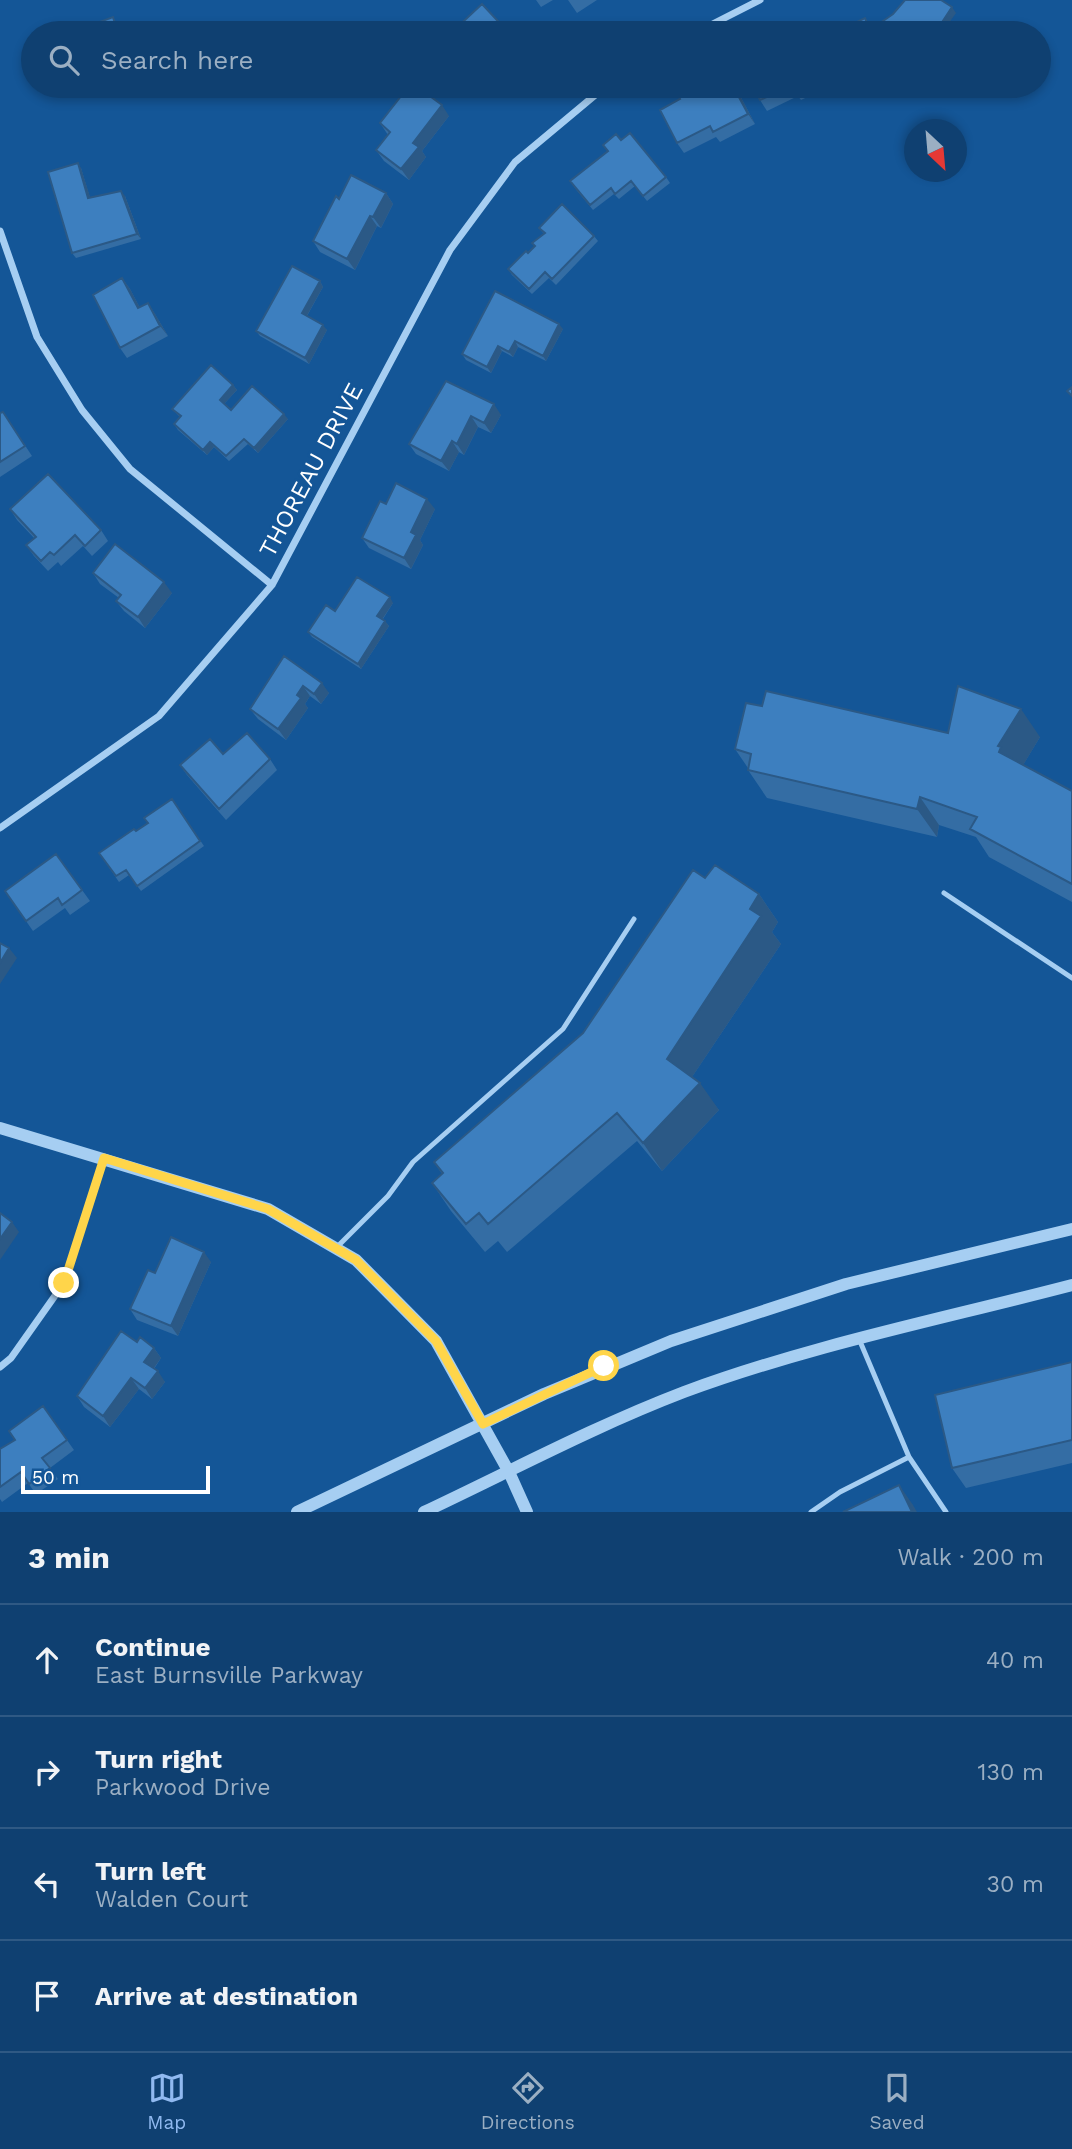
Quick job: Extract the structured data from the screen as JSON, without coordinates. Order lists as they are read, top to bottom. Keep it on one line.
{"streets":{"street":["THOREAU DRIVE"]},"scale_bar":"50 m","north":"bottom right","page":{"search":"Search here","scale":"50 m","heading":["3 min","Walk · 200 m"],"list":[["Continue","East Burnsville Parkway","40 m"],["Turn right","Parkwood Drive","130 m"],["Turn left","Walden Court","30 m"],"Arrive at destination"],"nav":["Map","Directions","Saved"]}}
